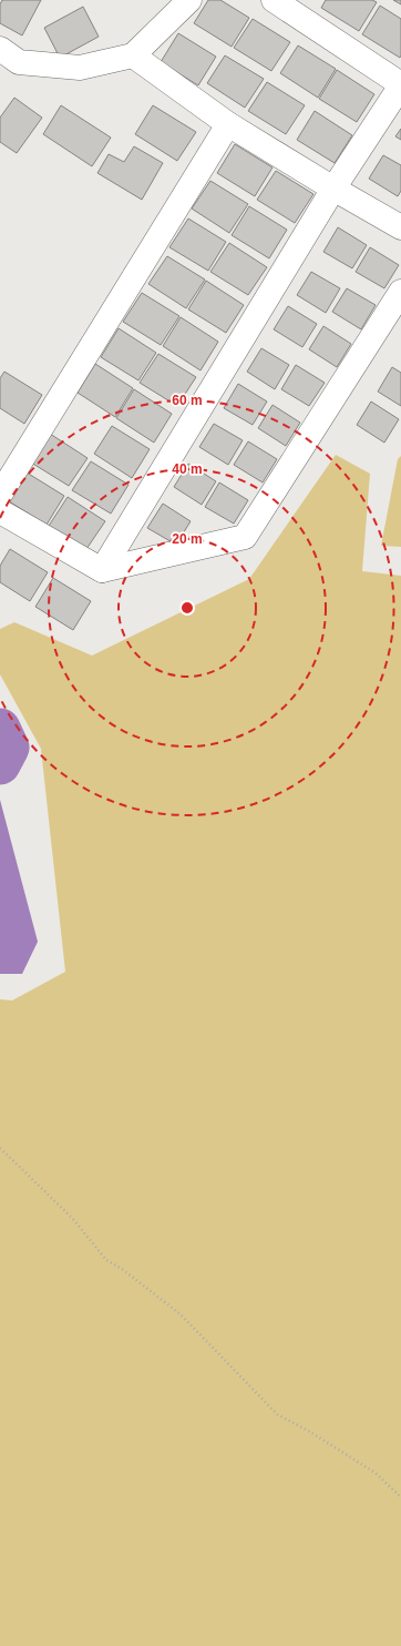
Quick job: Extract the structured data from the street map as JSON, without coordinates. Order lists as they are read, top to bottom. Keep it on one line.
{"rings":["60 m","40 m","20 m"]}
